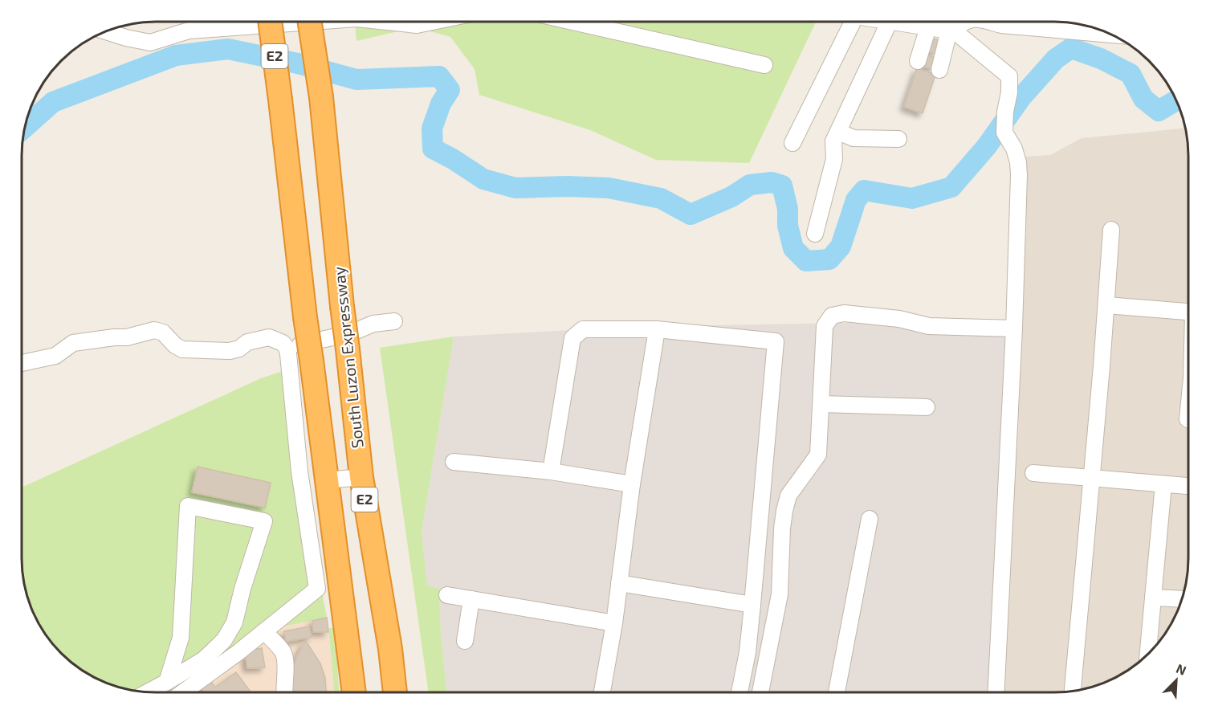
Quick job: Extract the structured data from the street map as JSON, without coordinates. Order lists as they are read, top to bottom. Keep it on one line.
{"streets":{"highway":["E2","South Luzon Expressway"]},"north":"top right"}
